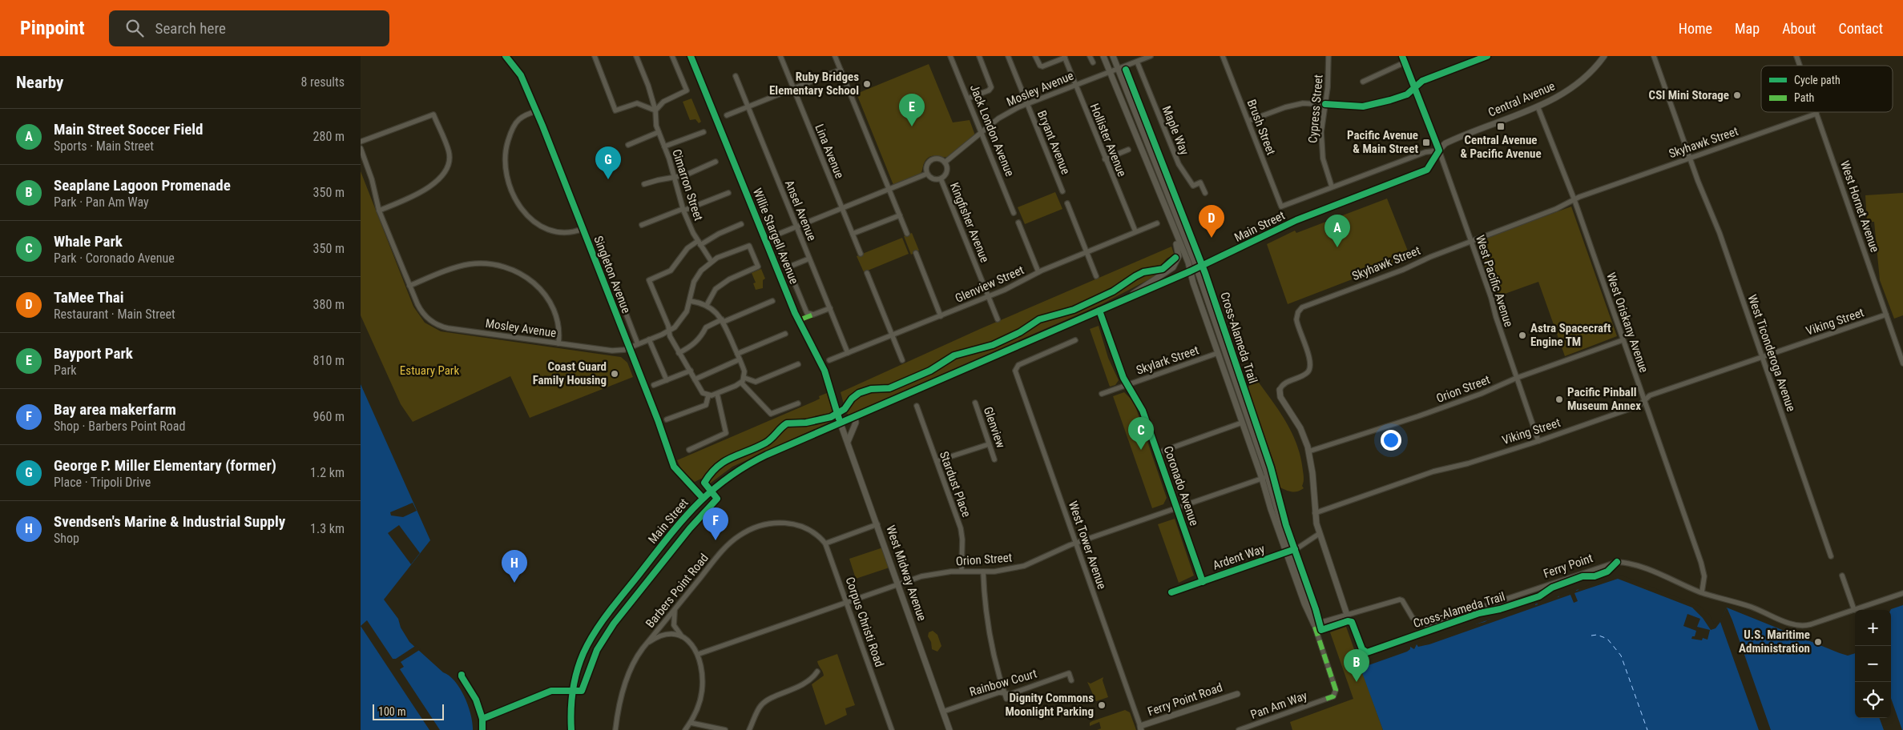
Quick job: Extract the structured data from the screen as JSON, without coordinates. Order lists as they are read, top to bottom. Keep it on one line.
{"streets":{"street":["Mosley Avenue","Central Avenue","Cypress Street","Brush Street","Jack London Avenue","Maple Way","Hollister Avenue","Bryant Avenue","Skyhawk Street","Lina Avenue","Cimarron Street","West Hornet Avenue","Ansel Avenue","Kingfisher Avenue","Main Street","Willie Stargell Avenue","Singleton Avenue","West Pacific Avenue","Glenview Street","Viking Street","West Oriskany Avenue","West Ticonderoga Avenue","Skylark Street","Orion Street","Glenview","Stardust Place","Coronado Avenue","West Tower Avenue","Ardent Way","Ferry Point","West Midway Avenue","Barbers Point Road","Corpus Christi Road","Rainbow Court","Ferry Point Road","Pan Am Way"],"cycle path":["Cross-Alameda Trail"]},"crossings":[["Mosley Avenue","Jack London Avenue"],["Mosley Avenue","Maple Way"],["Mosley Avenue","Hollister Avenue"],["Mosley Avenue","Bryant Avenue"],["Mosley Avenue","Cimarron Street"],["Mosley Avenue","Kingfisher Avenue"],["Mosley Avenue","Singleton Avenue"],["Central Avenue","Main Street"],["Central Avenue","West Pacific Avenue"],["Central Avenue","West Oriskany Avenue"],["Cypress Street","Main Street"],["Brush Street","Main Street"],["Hollister Avenue","Glenview Street"],["Skyhawk Street","West Hornet Avenue"],["Skyhawk Street","West Pacific Avenue"],["Skyhawk Street","West Oriskany Avenue"],["Skyhawk Street","West Ticonderoga Avenue"],["West Hornet Avenue","Viking Street"],["Ansel Avenue","Glenview Street"],["Kingfisher Avenue","Glenview Street"],["Main Street","Willie Stargell Avenue"],["Main Street","Singleton Avenue"],["Main Street","West Pacific Avenue"],["Main Street","Coronado Avenue"],["Main Street","West Midway Avenue"],["Willie Stargell Avenue","West Midway Avenue"],["West Pacific Avenue","Viking Street"],["West Pacific Avenue","Orion Street"],["Viking Street","West Oriskany Avenue"],["Viking Street","West Ticonderoga Avenue"],["West Oriskany Avenue","Orion Street"],["West Oriskany Avenue","Ferry Point"],["Skylark Street","Coronado Avenue"],["Orion Street","Stardust Place"],["Orion Street","Coronado Avenue"],["Orion Street","West Tower Avenue"],["Orion Street","West Midway Avenue"],["Orion Street","Corpus Christi Road"],["Coronado Avenue","Ardent Way"],["West Tower Avenue","Ferry Point Road"],["Ferry Point","Pan Am Way"],["West Midway Avenue","Rainbow Court"],["Barbers Point Road","Corpus Christi Road"]],"parks":["Estuary Park"],"places":{"other":["Ruby Bridges Elementary School","CSI Mini Storage","Astra Spacecraft Engine TM","Coast Guard Family Housing","Pacific Pinball Museum Annex","U.S. Maritime Administration","Dignity Commons Moonlight Parking"],"transit":["Central Avenue & Pacific Avenue","Pacific Avenue & Main Street"]},"legend":["Cycle path","Path"],"scale_bar":"100 m","page":{"header":"Pinpoint","search":"Search here","nav":["Home","Map","About","Contact"],"heading":["Nearby","8 results"],"pins":["E","G","D","A","C","F","H","B"],"list":[{"mark":"A","name":"Main Street Soccer Field","note":"Sports · Main Street","value":"280 m"},{"mark":"B","name":"Seaplane Lagoon Promenade","note":"Park · Pan Am Way","value":"350 m"},{"mark":"C","name":"Whale Park","note":"Park · Coronado Avenue","value":"350 m"},{"mark":"D","name":"TaMee Thai","note":"Restaurant · Main Street","value":"380 m"},{"mark":"E","name":"Bayport Park","note":"Park","value":"810 m"},{"mark":"F","name":"Bay area makerfarm","note":"Shop · Barbers Point Road","value":"960 m"},{"mark":"G","name":"George P. Miller Elementary (former)","note":"Place · Tripoli Drive","value":"1.2 km"},{"mark":"H","name":"Svendsen's Marine & Industrial Supply","note":"Shop","value":"1.3 km"}],"map_buttons":["+","−"],"scale":"100 m"}}
